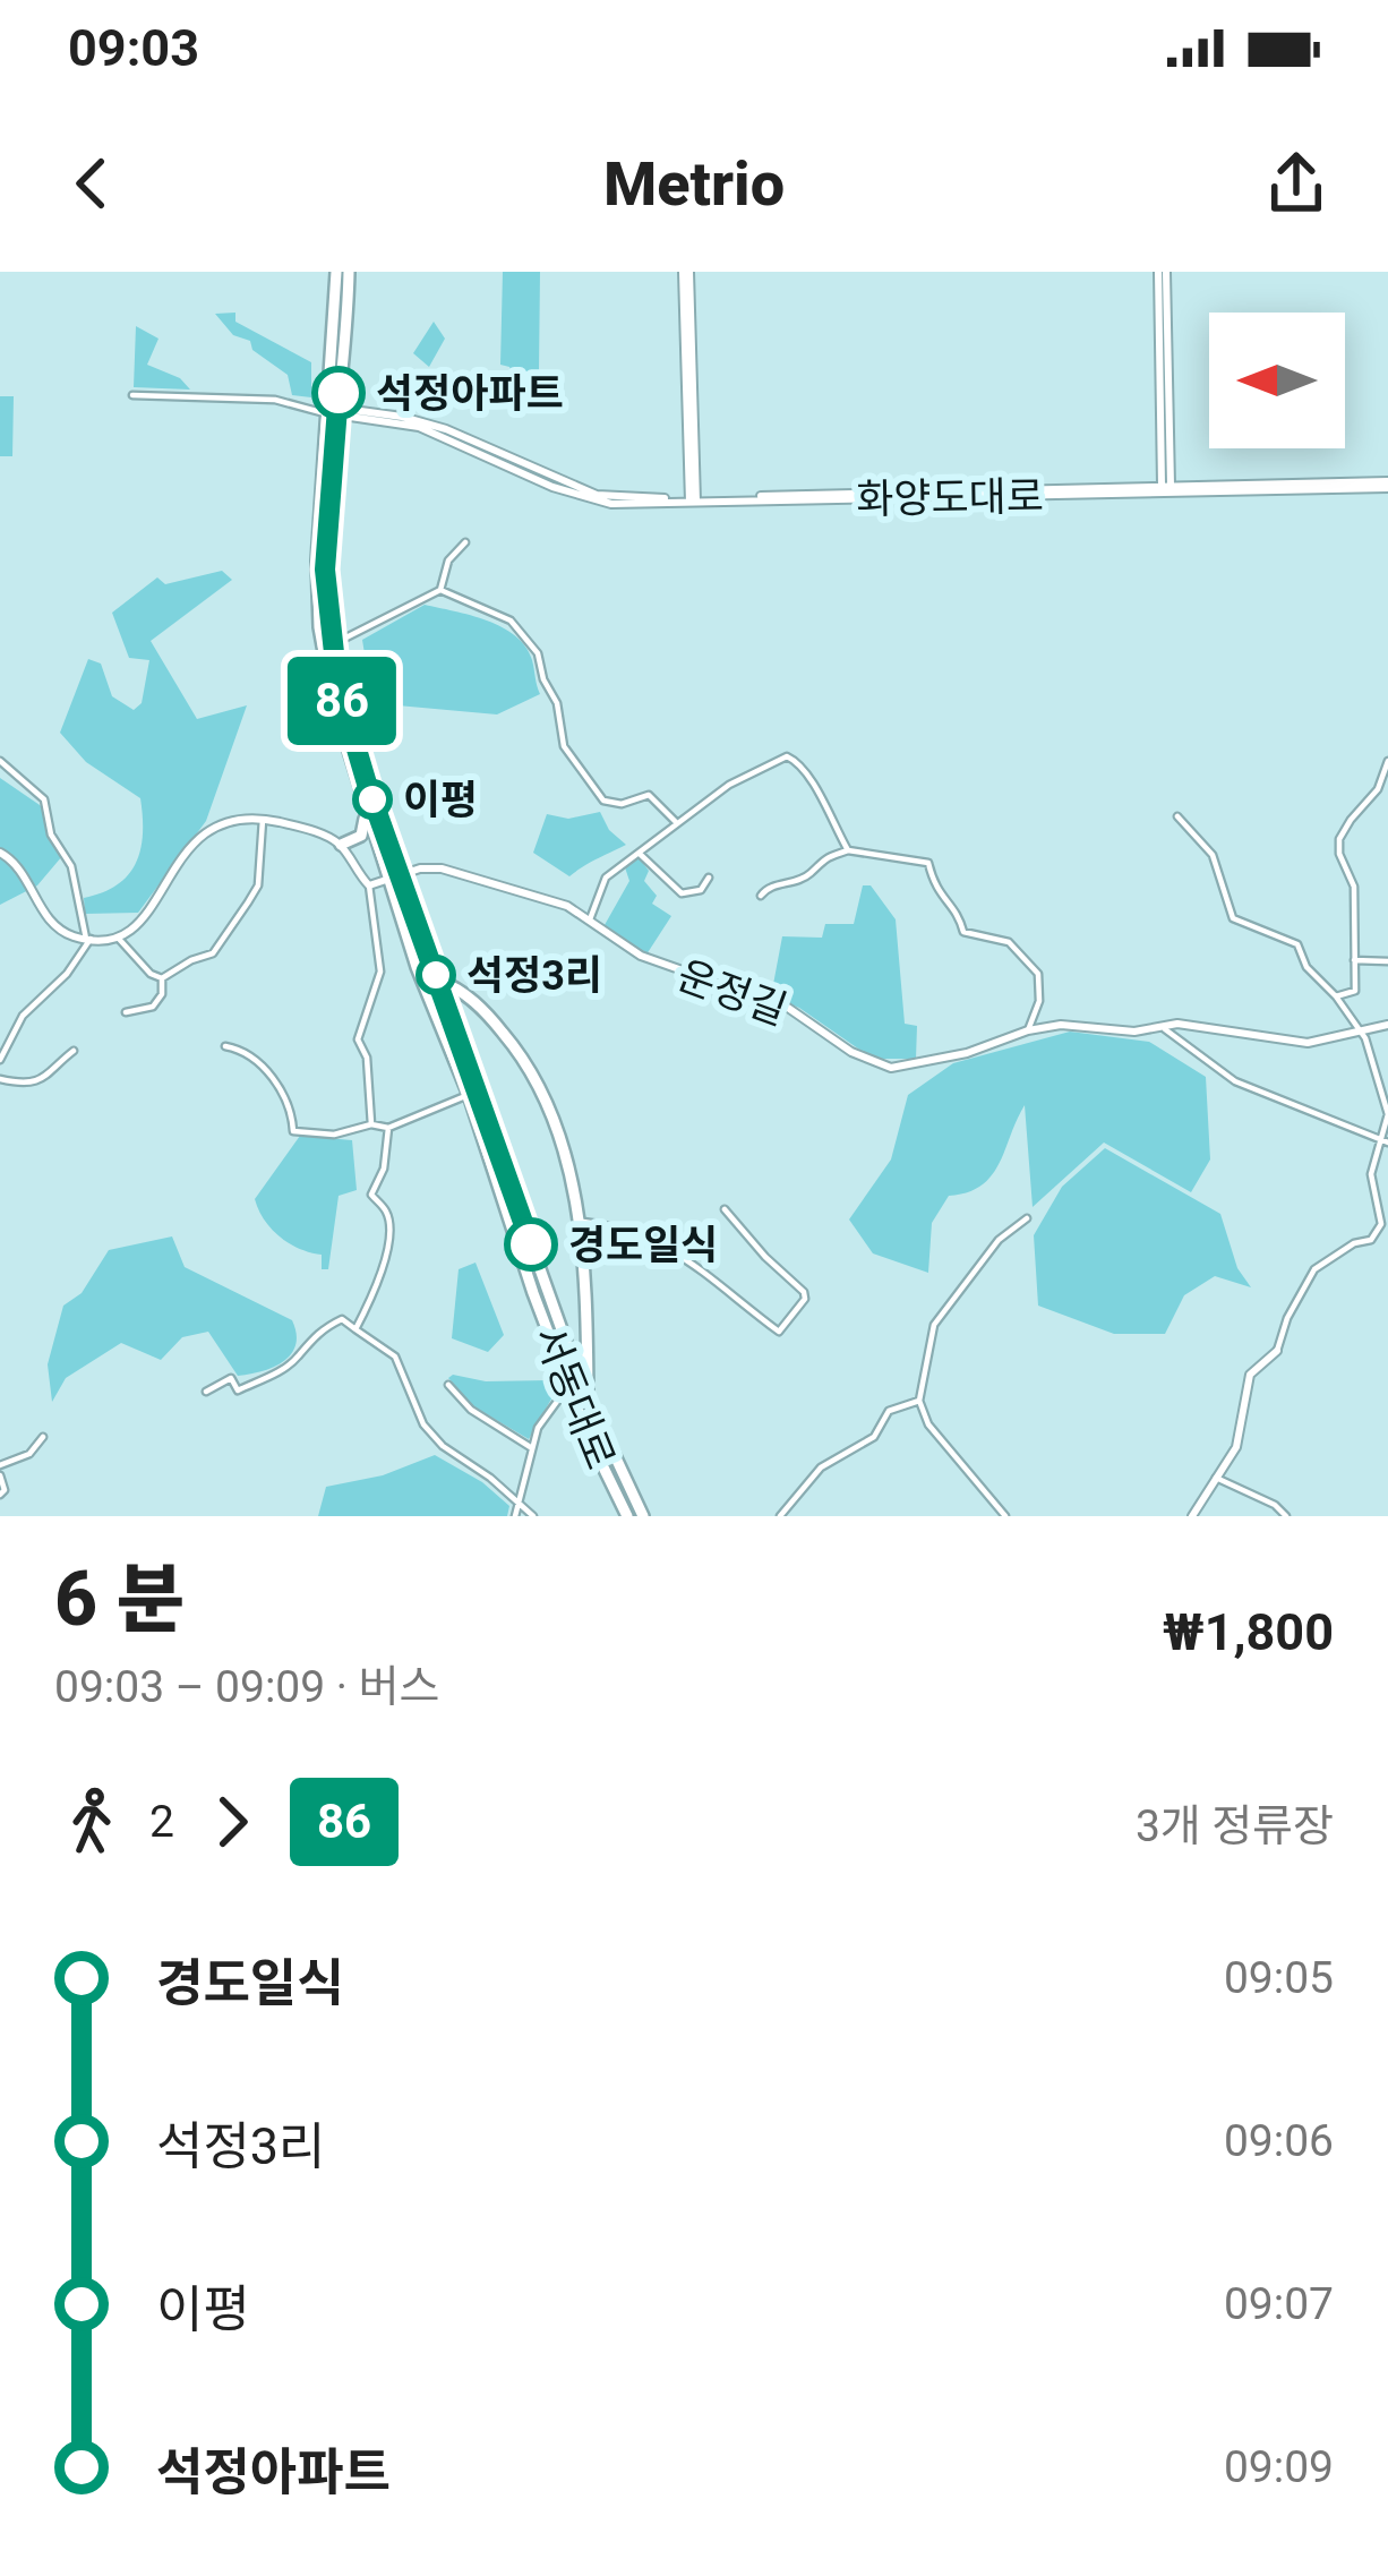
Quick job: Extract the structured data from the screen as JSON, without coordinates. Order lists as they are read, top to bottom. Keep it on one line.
{"streets":{"main road":["서동대로"],"street":["화양도대로","운정길"]},"crossings":[["화양도대로","서동대로"],["운정길","서동대로"]],"places":["석정아파트","이평","석정3리","경도일식"],"lines":["bus line 86"],"north":"left","page":{"status":"09:03","header":"Metrio","on_map":"86","heading":["6 분","09:03 – 09:09 · 버스","₩1,800"],"legs":["2","86","3개 정류장"],"list":[{"name":"경도일식","value":"09:05"},{"name":"석정3리","value":"09:06"},{"name":"이평","value":"09:07"},{"name":"석정아파트","value":"09:09"}]}}
